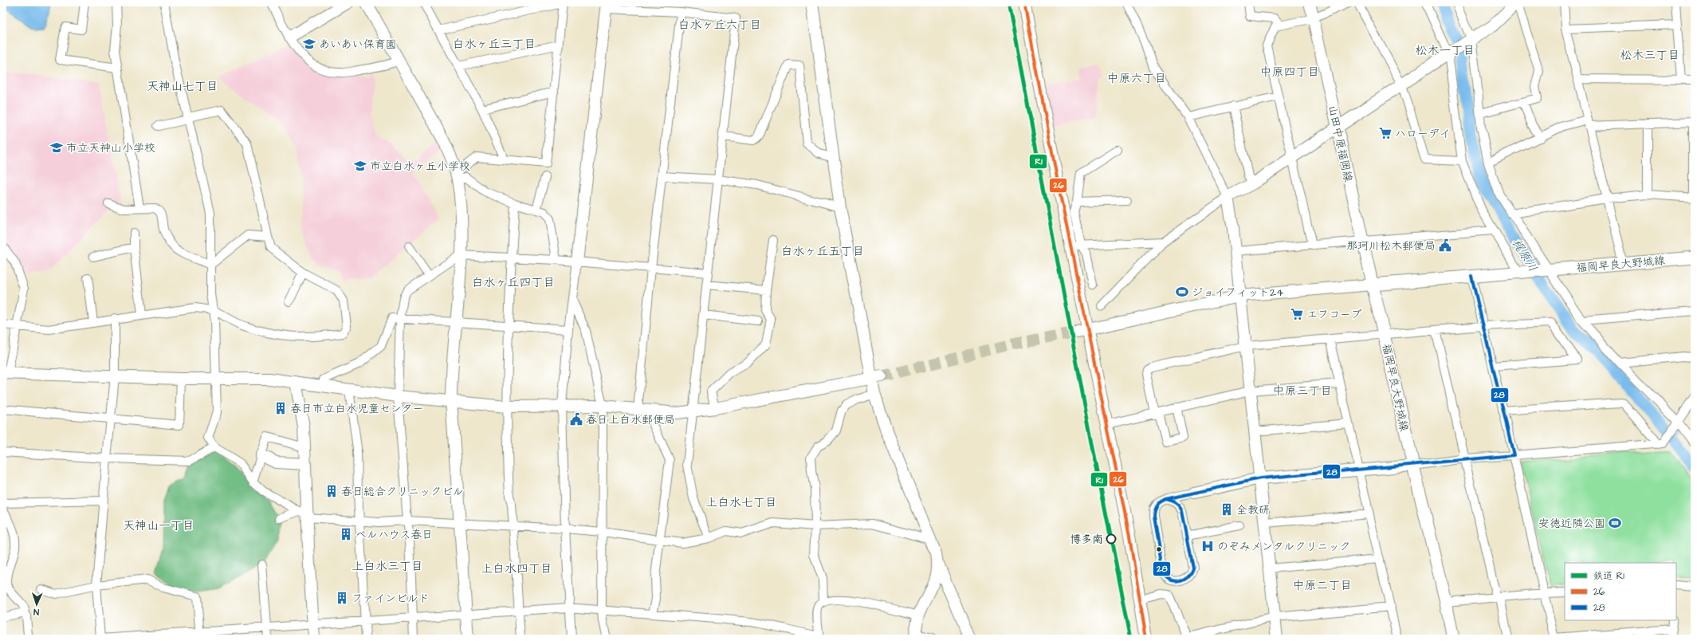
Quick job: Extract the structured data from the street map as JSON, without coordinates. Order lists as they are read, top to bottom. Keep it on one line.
{"streets":{"main road":["福岡早良大野城線"],"street":["山田中原福岡線"]},"crossings":[["山田中原福岡線","福岡早良大野城線"]],"districts":["白水ヶ丘六丁目","白水ヶ丘三丁目","松木一丁目","松木三丁目","中原四丁目","中原六丁目","天神山七丁目","白水ヶ丘五丁目","白水ヶ丘四丁目","中原三丁目","上白水七丁目","天神山一丁目","上白水三丁目","上白水四丁目","中原二丁目"],"water":["梶原川"],"places":{"school or university":["あいあい保育園","市立天神山小学校","市立白水ヶ丘小学校"],"supermarket":["ハローデイ","エフコープ"],"public building":["那珂川松木郵便局","春日上白水郵便局"],"sports":["ジョイフィット24","安徳近隣公園"],"building":["春日市立白水児童センター","春日総合クリニックビル","全教研","ベルハウス春日","ファインビルド"],"other":["博多南"],"hospital":["のぞみメンタルクリニック"]},"lines":["rail line R1","transit line 26","transit line 28"],"legend":["鉄道 R1","26","28"],"north":"bottom"}
